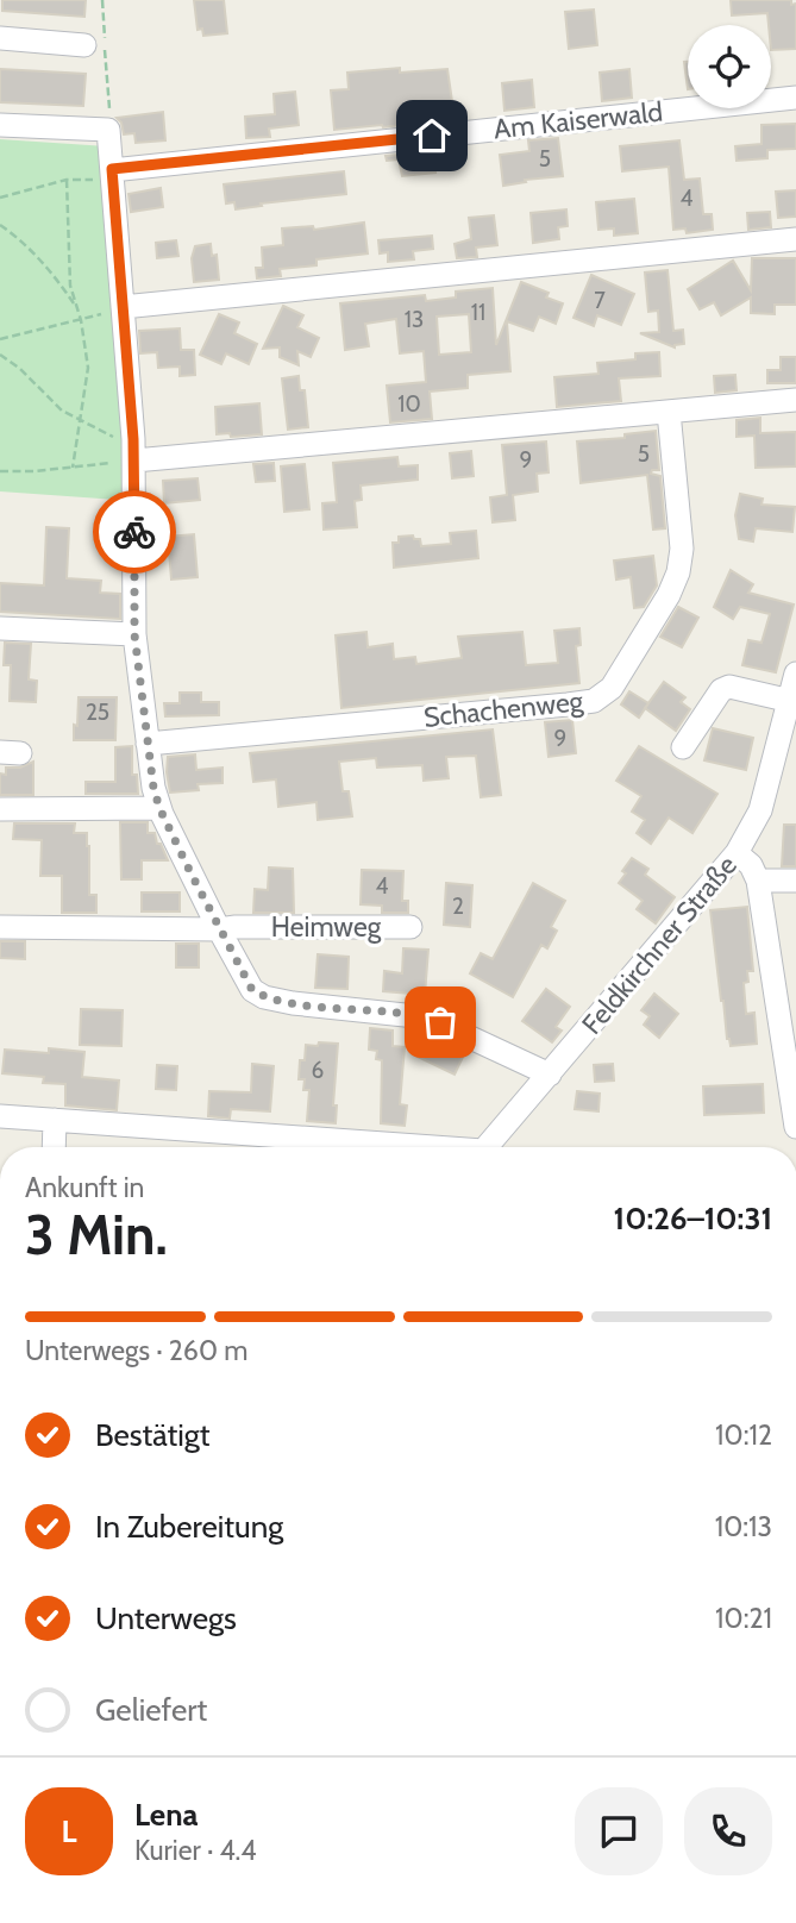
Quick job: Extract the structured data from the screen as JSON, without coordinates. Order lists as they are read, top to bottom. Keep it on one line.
{"streets":{"street":["Am Kaiserwald","Schachenweg","Heimweg","Feldkirchner Straße"]},"house_numbers":["5","4","7","11","13","10","5","9","25","9","4","2","6"],"page":{"heading":["3 Min.","Ankunft in","10:26–10:31"],"panel":["Lena","Kurier · 4.4"],"bar":"Unterwegs · 260 m","list":[["Bestätigt","10:12"],["In Zubereitung","10:13"],["Unterwegs","10:21"],"Geliefert"],"round":"L"}}
